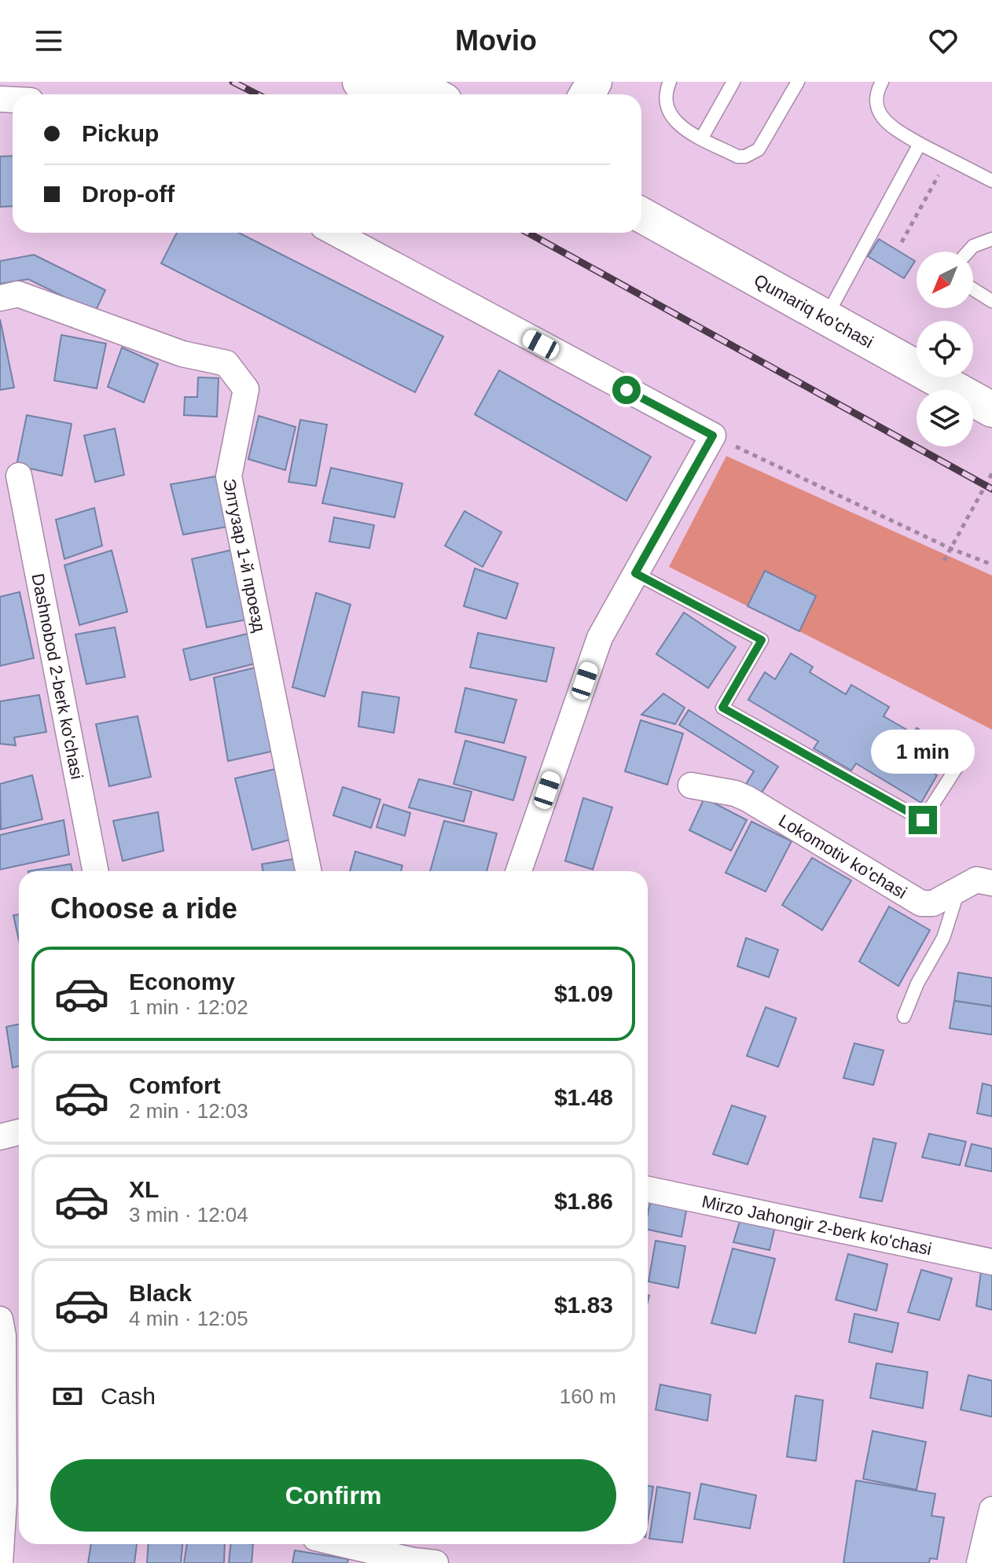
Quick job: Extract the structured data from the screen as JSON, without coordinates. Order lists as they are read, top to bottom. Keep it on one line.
{"streets":{"main road":["Qumariq ko'chasi"],"street":["Элтузар 1-й проезд","Dashnobod 2-berk ko'chasi","Lokomotiv ko'chasi","Mirzo Jahongir 2-berk ko'chasi"]},"north":"bottom left","page":{"header":"Movio","banner":["Pickup","Drop-off"],"bubble":"1 min","heading":"Choose a ride","list":[{"name":"Economy","note":"1 min · 12:02","value":"$1.09"},{"name":"Comfort","note":"2 min · 12:03","value":"$1.48"},{"name":"XL","note":"3 min · 12:04","value":"$1.86"},{"name":"Black","note":"4 min · 12:05","value":"$1.83"}],"pay":["Cash","160 m"],"buttons":"Confirm"}}
